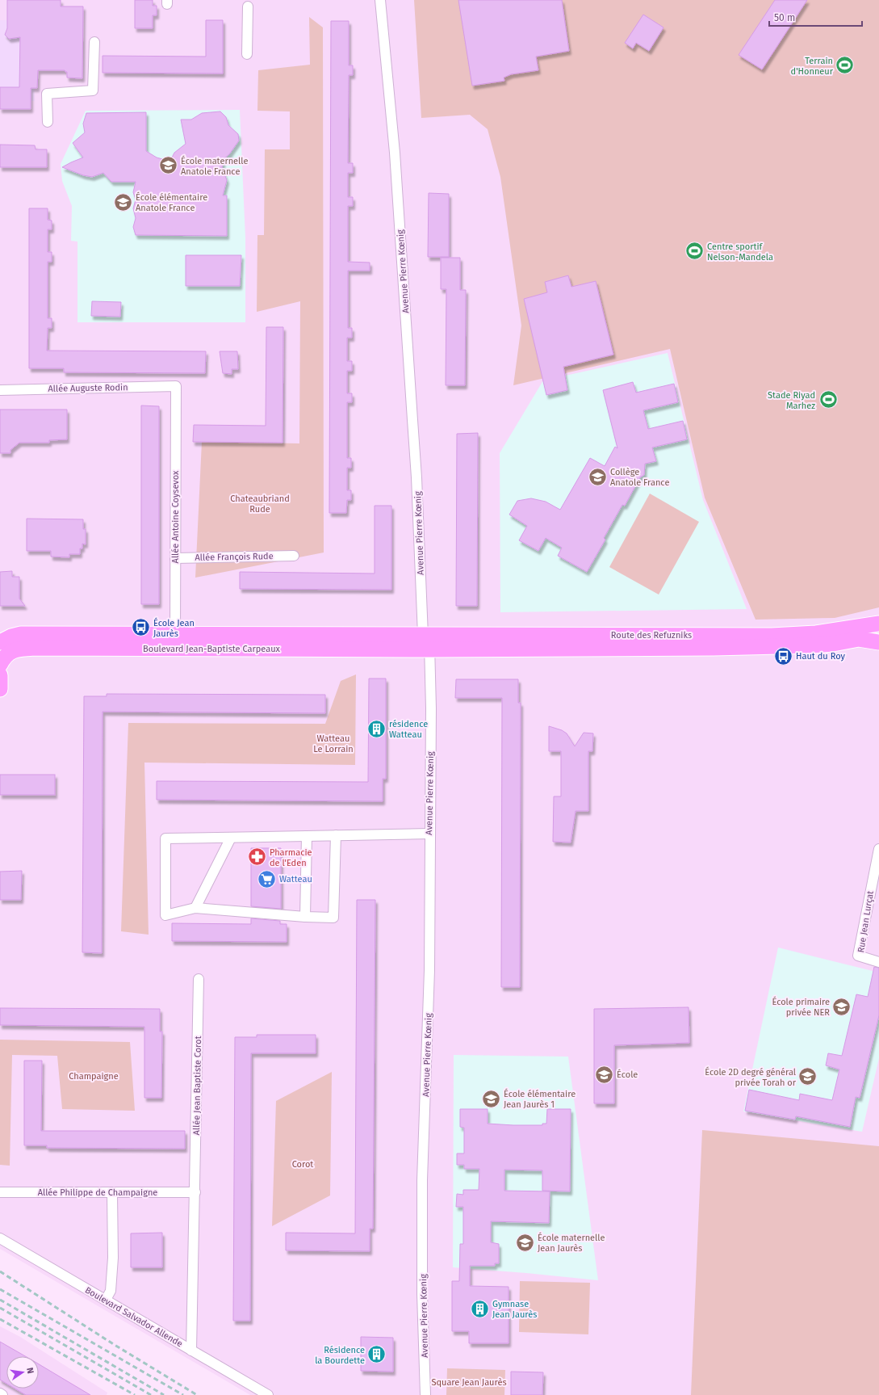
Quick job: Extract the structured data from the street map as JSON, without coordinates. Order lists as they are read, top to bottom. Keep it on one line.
{"streets":{"main road":["Route des Refuzniks","Boulevard Jean-Baptiste Carpeaux"],"street":["Avenue Pierre Kœnig","Allée Auguste Rodin","Allée Antoine Coysevox","Allée François Rude","Rue Jean Lurçat","Allée Jean Baptiste Corot","Allée Philippe de Champaigne","Boulevard Salvador Allende"]},"crossings":[["Avenue Pierre Kœnig","Route des Refuzniks"],["Avenue Pierre Kœnig","Boulevard Jean-Baptiste Carpeaux"],["Allée Auguste Rodin","Allée Antoine Coysevox"],["Allée Antoine Coysevox","Allée François Rude"],["Allée Antoine Coysevox","Boulevard Jean-Baptiste Carpeaux"],["Route des Refuzniks","Boulevard Jean-Baptiste Carpeaux"],["Allée Jean Baptiste Corot","Allée Philippe de Champaigne"],["Allée Jean Baptiste Corot","Boulevard Salvador Allende"]],"parks":["Chateaubriand Rude","Watteau Le Lorrain","Champaigne","Corot","Square Jean Jaurès"],"places":{"sports":["Terrain d'Honneur","Centre sportif Nelson-Mandela","Stade Riyad Marhez"],"school or university":["École maternelle Anatole France","École élémentaire Anatole France","Collège Anatole France","École primaire privée NER","École","École 2D degré général privée Torah or","École élémentaire Jean Jaurès 1","École maternelle Jean Jaurès"],"bus stop":["École Jean Jaurès","Haut du Roy"],"building":["résidence Watteau","Gymnase Jean Jaurès","Résidence la Bourdette"],"pharmacy":["Pharmacie de l'Eden"],"supermarket":["Watteau"]},"scale_bar":"50 m","north":"right"}
